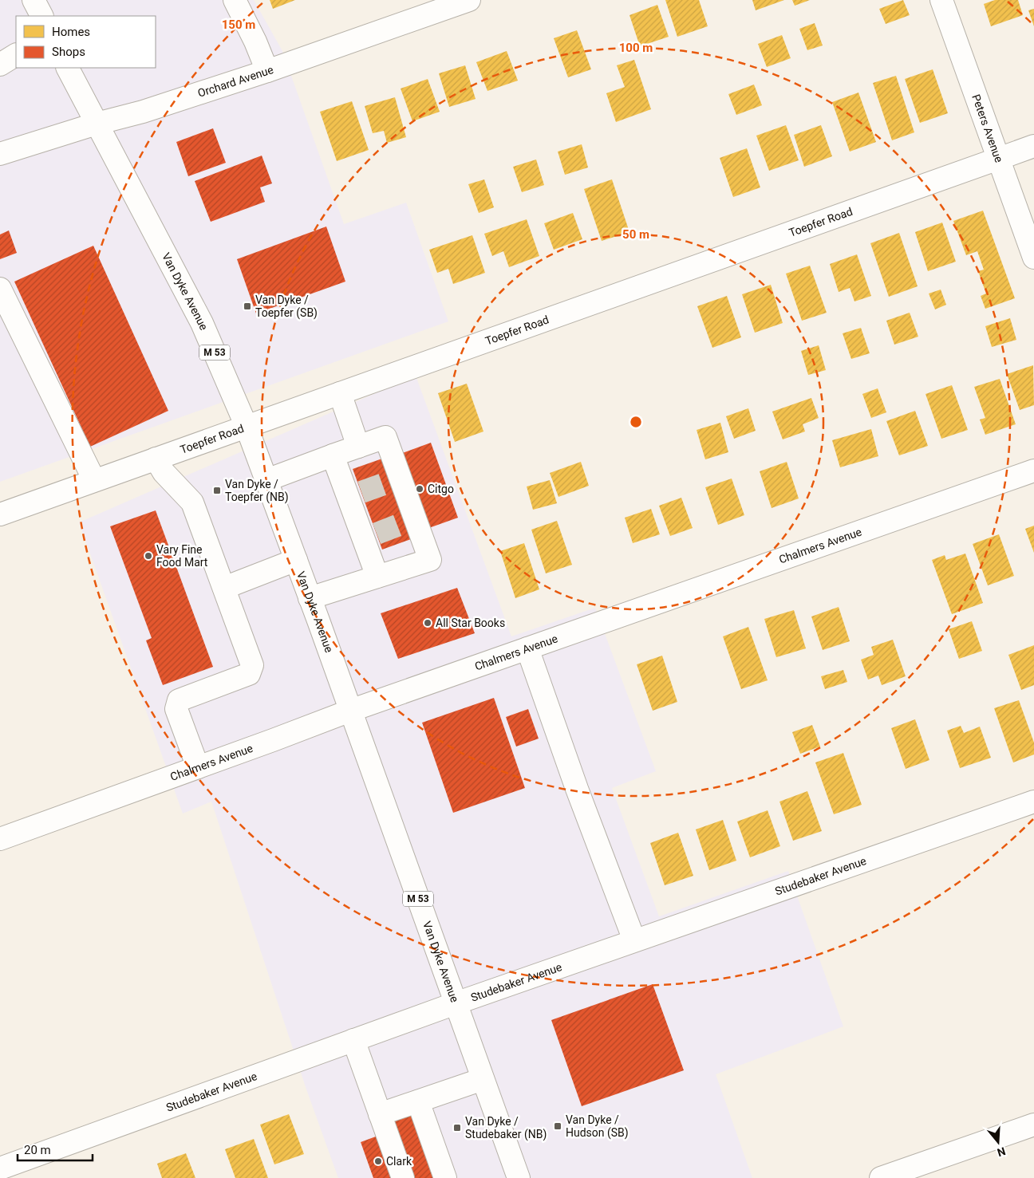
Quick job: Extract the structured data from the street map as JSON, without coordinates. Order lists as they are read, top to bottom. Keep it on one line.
{"streets":{"street":["Orchard Avenue","Peters Avenue","Toepfer Road","Van Dyke Avenue","M 53","Chalmers Avenue","Studebaker Avenue"]},"crossings":[["Orchard Avenue","Van Dyke Avenue"],["Peters Avenue","Toepfer Road"],["Toepfer Road","Van Dyke Avenue"],["Van Dyke Avenue","Chalmers Avenue"],["Van Dyke Avenue","Studebaker Avenue"]],"places":{"transit":["Van Dyke / Toepfer (SB)","Van Dyke / Toepfer (NB)","Van Dyke / Hudson (SB)","Van Dyke / Studebaker (NB)"],"other":["Citgo","Vary Fine Food Mart","All Star Books","Clark"]},"legend":["Homes","Shops"],"scale_bar":"20 m","north":"bottom","rings":["150 m","100 m","50 m"]}
